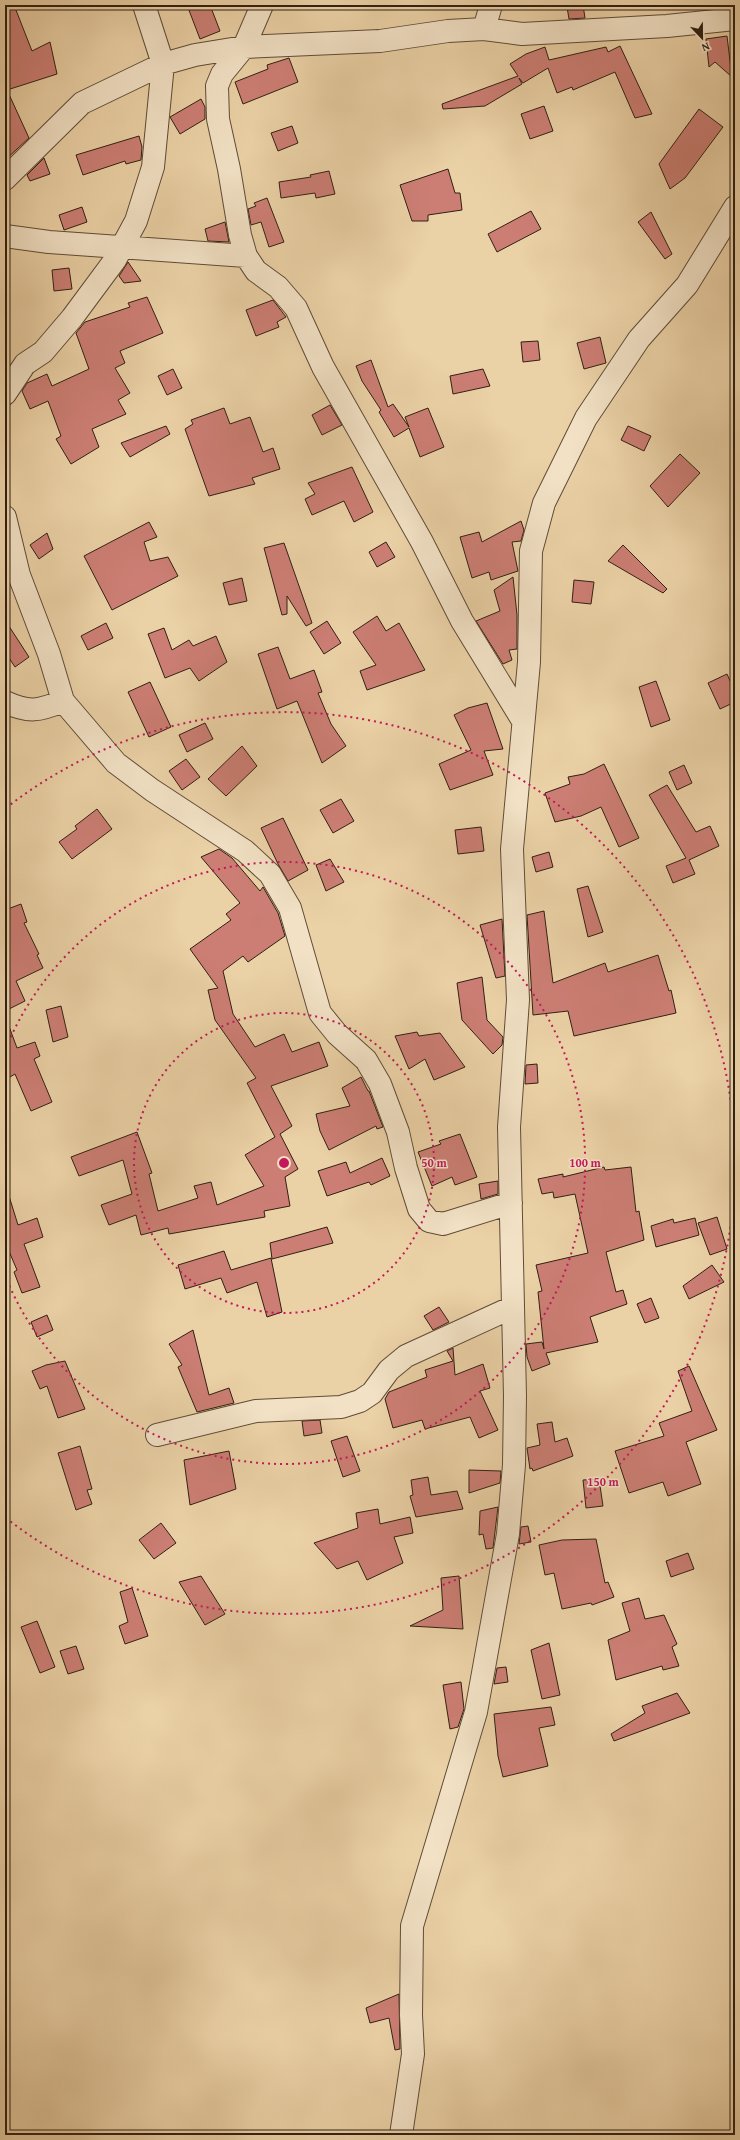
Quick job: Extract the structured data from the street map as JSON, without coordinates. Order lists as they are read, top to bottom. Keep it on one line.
{"north":"bottom","rings":["50 m","100 m","150 m"]}
